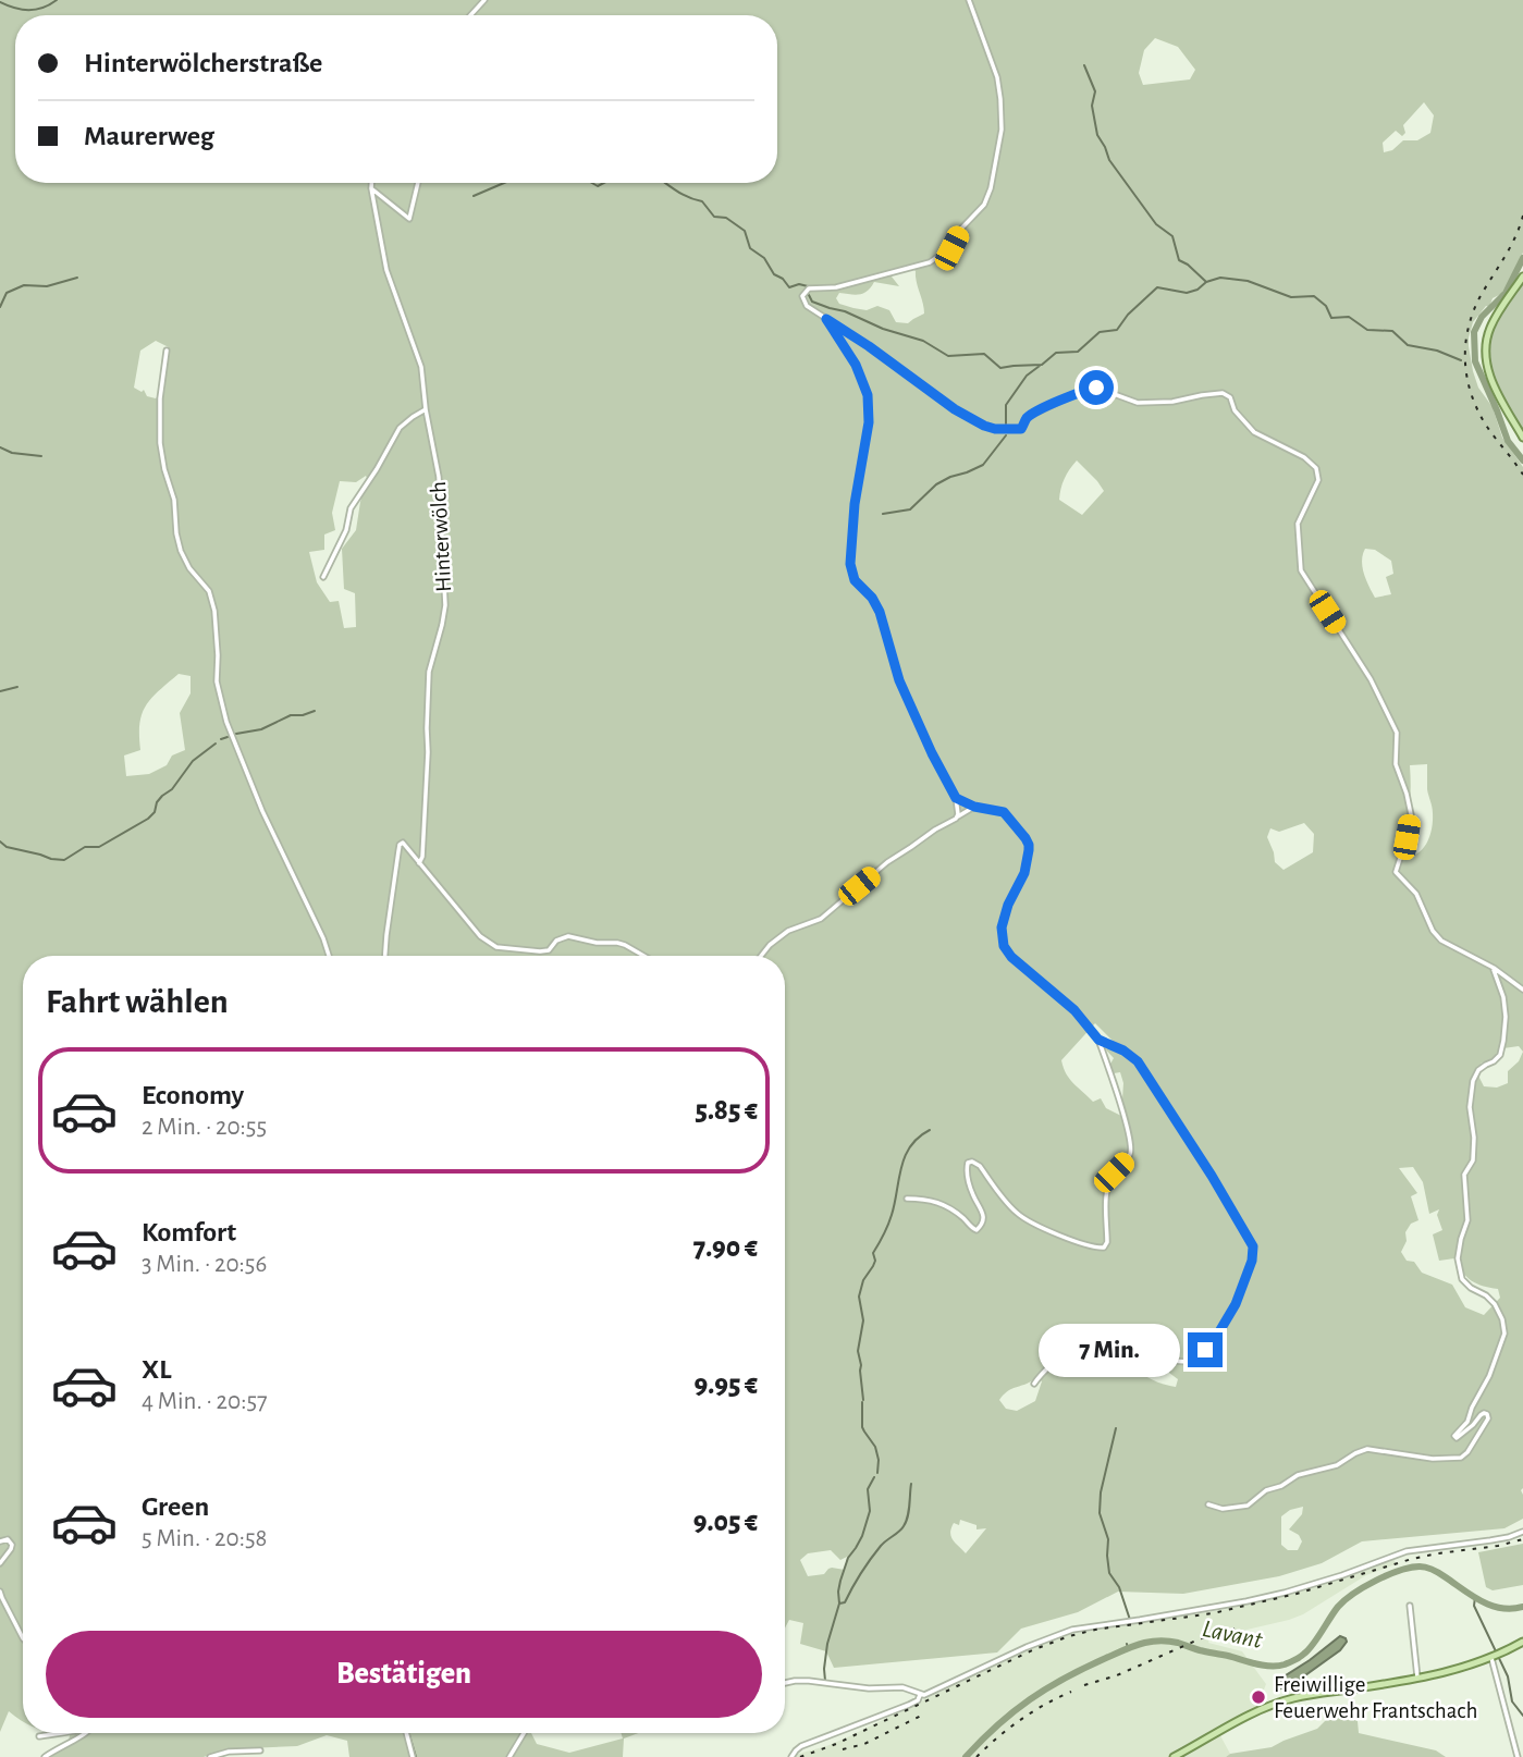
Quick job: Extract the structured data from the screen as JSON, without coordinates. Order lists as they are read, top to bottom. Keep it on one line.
{"streets":{"street":["Hinterwölch"]},"water":["Lavant"],"places":["Freiwillige Feuerwehr Frantschach"],"page":{"banner":["Hinterwölcherstraße","Maurerweg"],"heading":"Fahrt wählen","list":[{"name":"Economy","note":"2 Min. · 20:55","value":"5.85 €"},{"name":"Komfort","note":"3 Min. · 20:56","value":"7.90 €"},{"name":"XL","note":"4 Min. · 20:57","value":"9.95 €"},{"name":"Green","note":"5 Min. · 20:58","value":"9.05 €"}],"bubble":"7 Min.","buttons":"Bestätigen"}}
